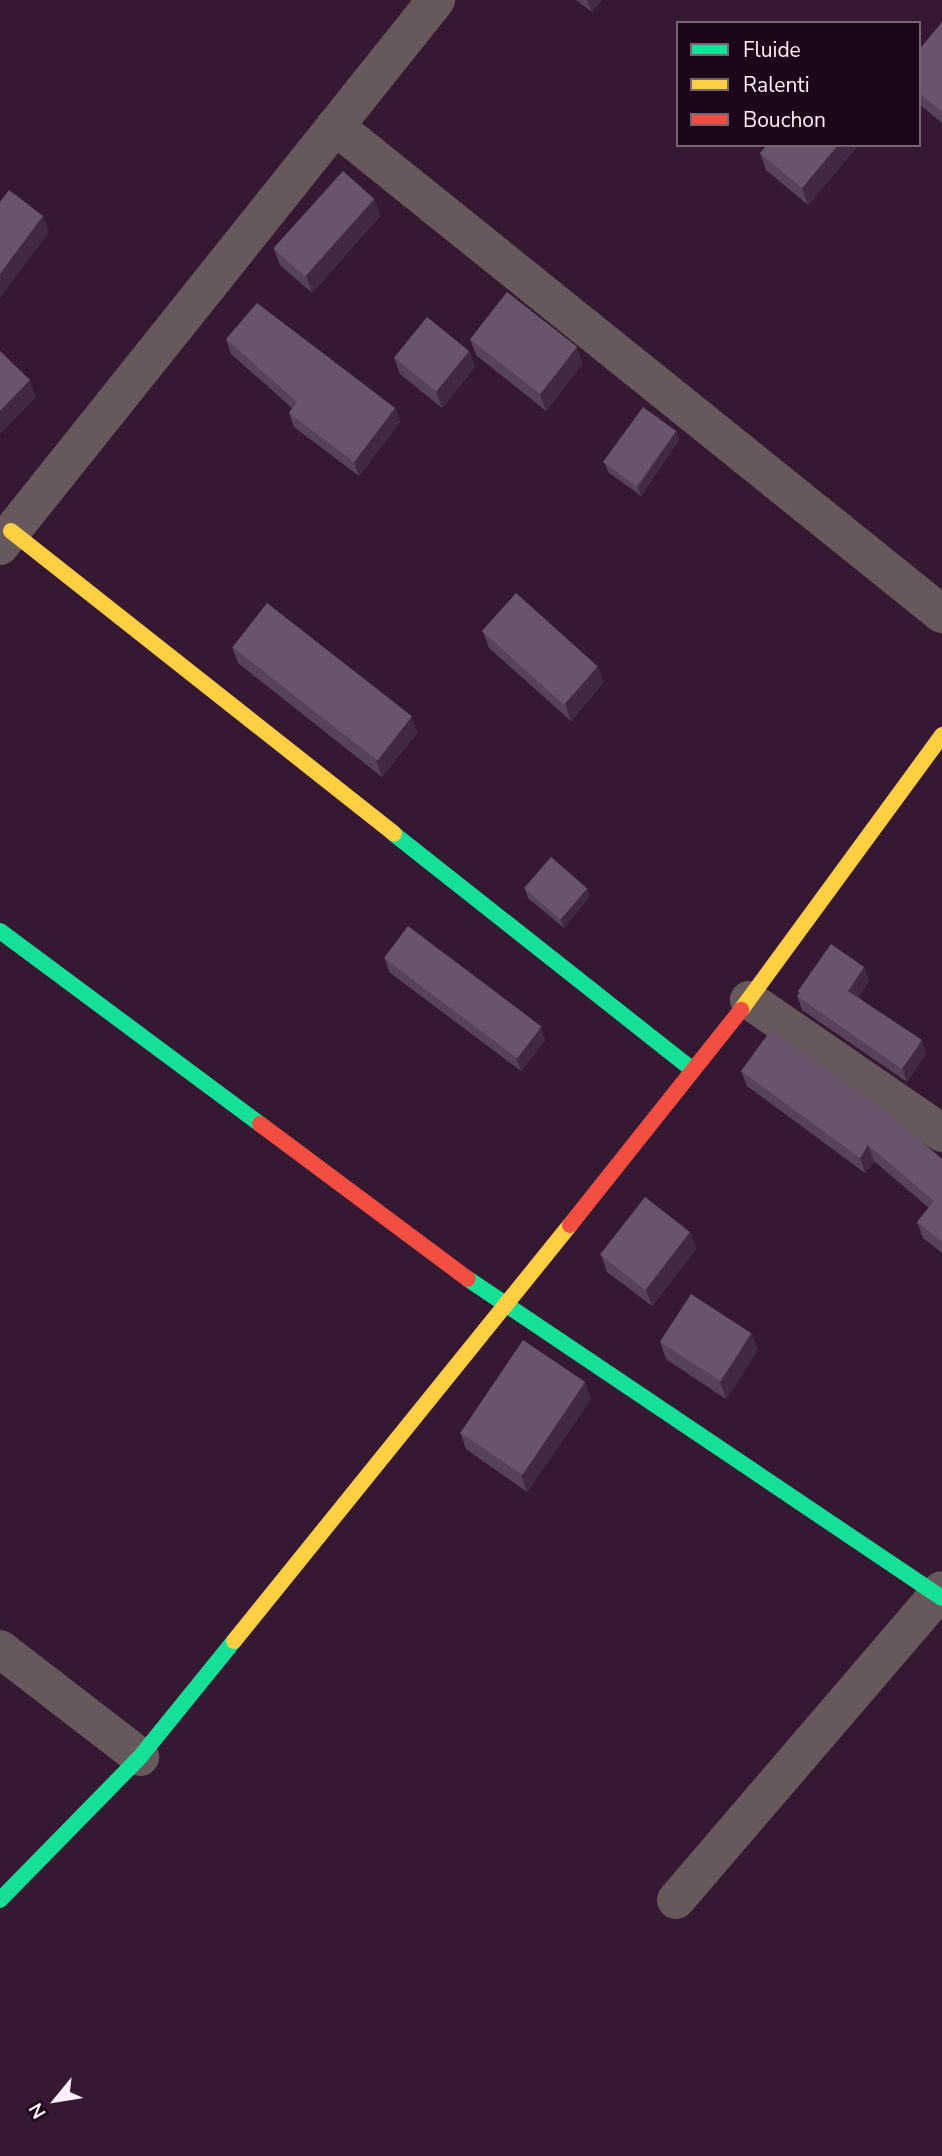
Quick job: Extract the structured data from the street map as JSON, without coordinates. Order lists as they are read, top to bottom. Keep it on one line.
{"legend":["Fluide","Ralenti","Bouchon"],"north":"bottom left"}
